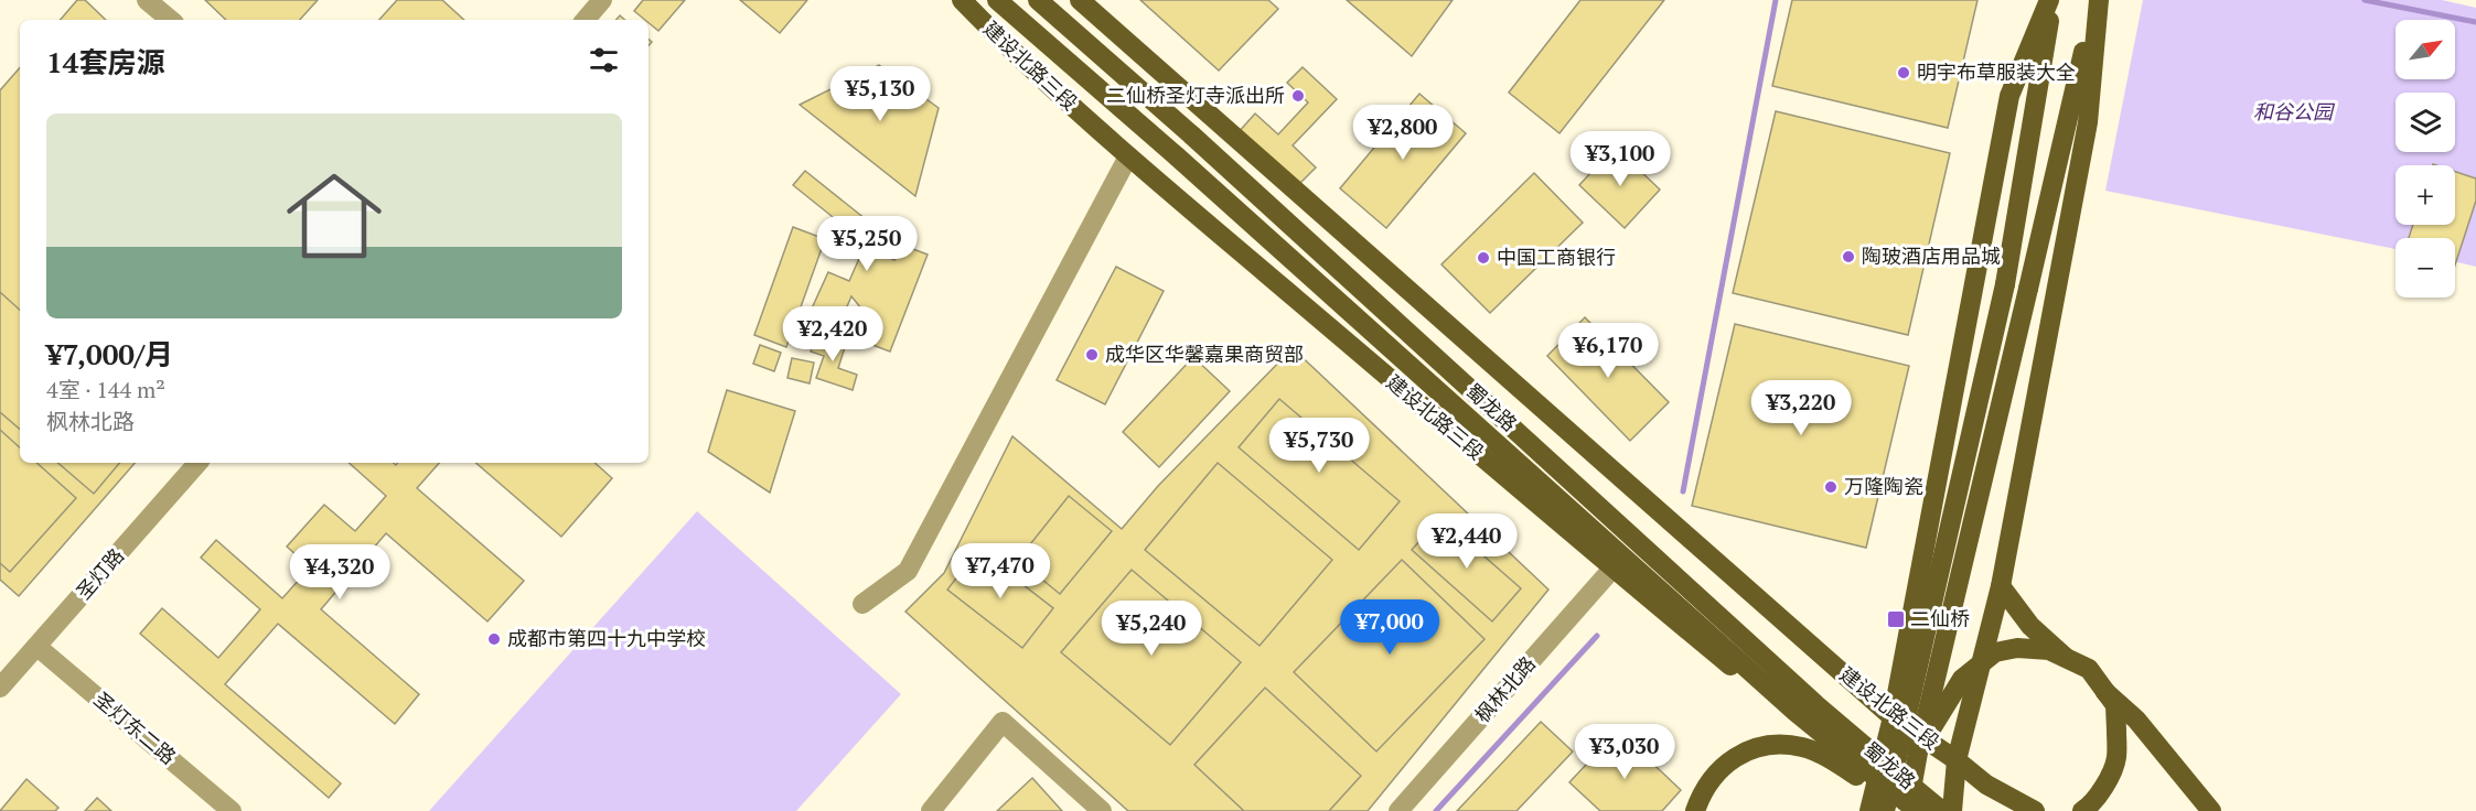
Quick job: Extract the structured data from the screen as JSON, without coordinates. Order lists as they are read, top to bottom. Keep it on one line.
{"streets":{"main road":["建设北路三段","蜀龙路"],"street":["圣灯路","枫林北路","圣灯东二路"]},"crossings":[["建设北路三段","蜀龙路"],["建设北路三段","枫林北路"],["圣灯路","圣灯东二路"]],"parks":["和谷公园"],"places":{"other":["明宇布草服装大全","二仙桥圣灯寺派出所","陶玻酒店用品城","中国工商银行","成华区华馨嘉果商贸部","万隆陶瓷","成都市第四十九中学校"],"transit":["二仙桥"]},"north":"top right","page":{"map_buttons":["+","−"],"heading":"14套房源","price":["¥5,130","¥2,800","¥3,100","¥5,250","¥2,420","¥6,170","¥3,220","¥5,730","¥2,440","¥7,470","¥4,320","¥7,000","¥5,240","¥3,030"],"list":[{"name":"¥7,000/月","note":"4室 · 144 m² · 枫林北路"}]}}
